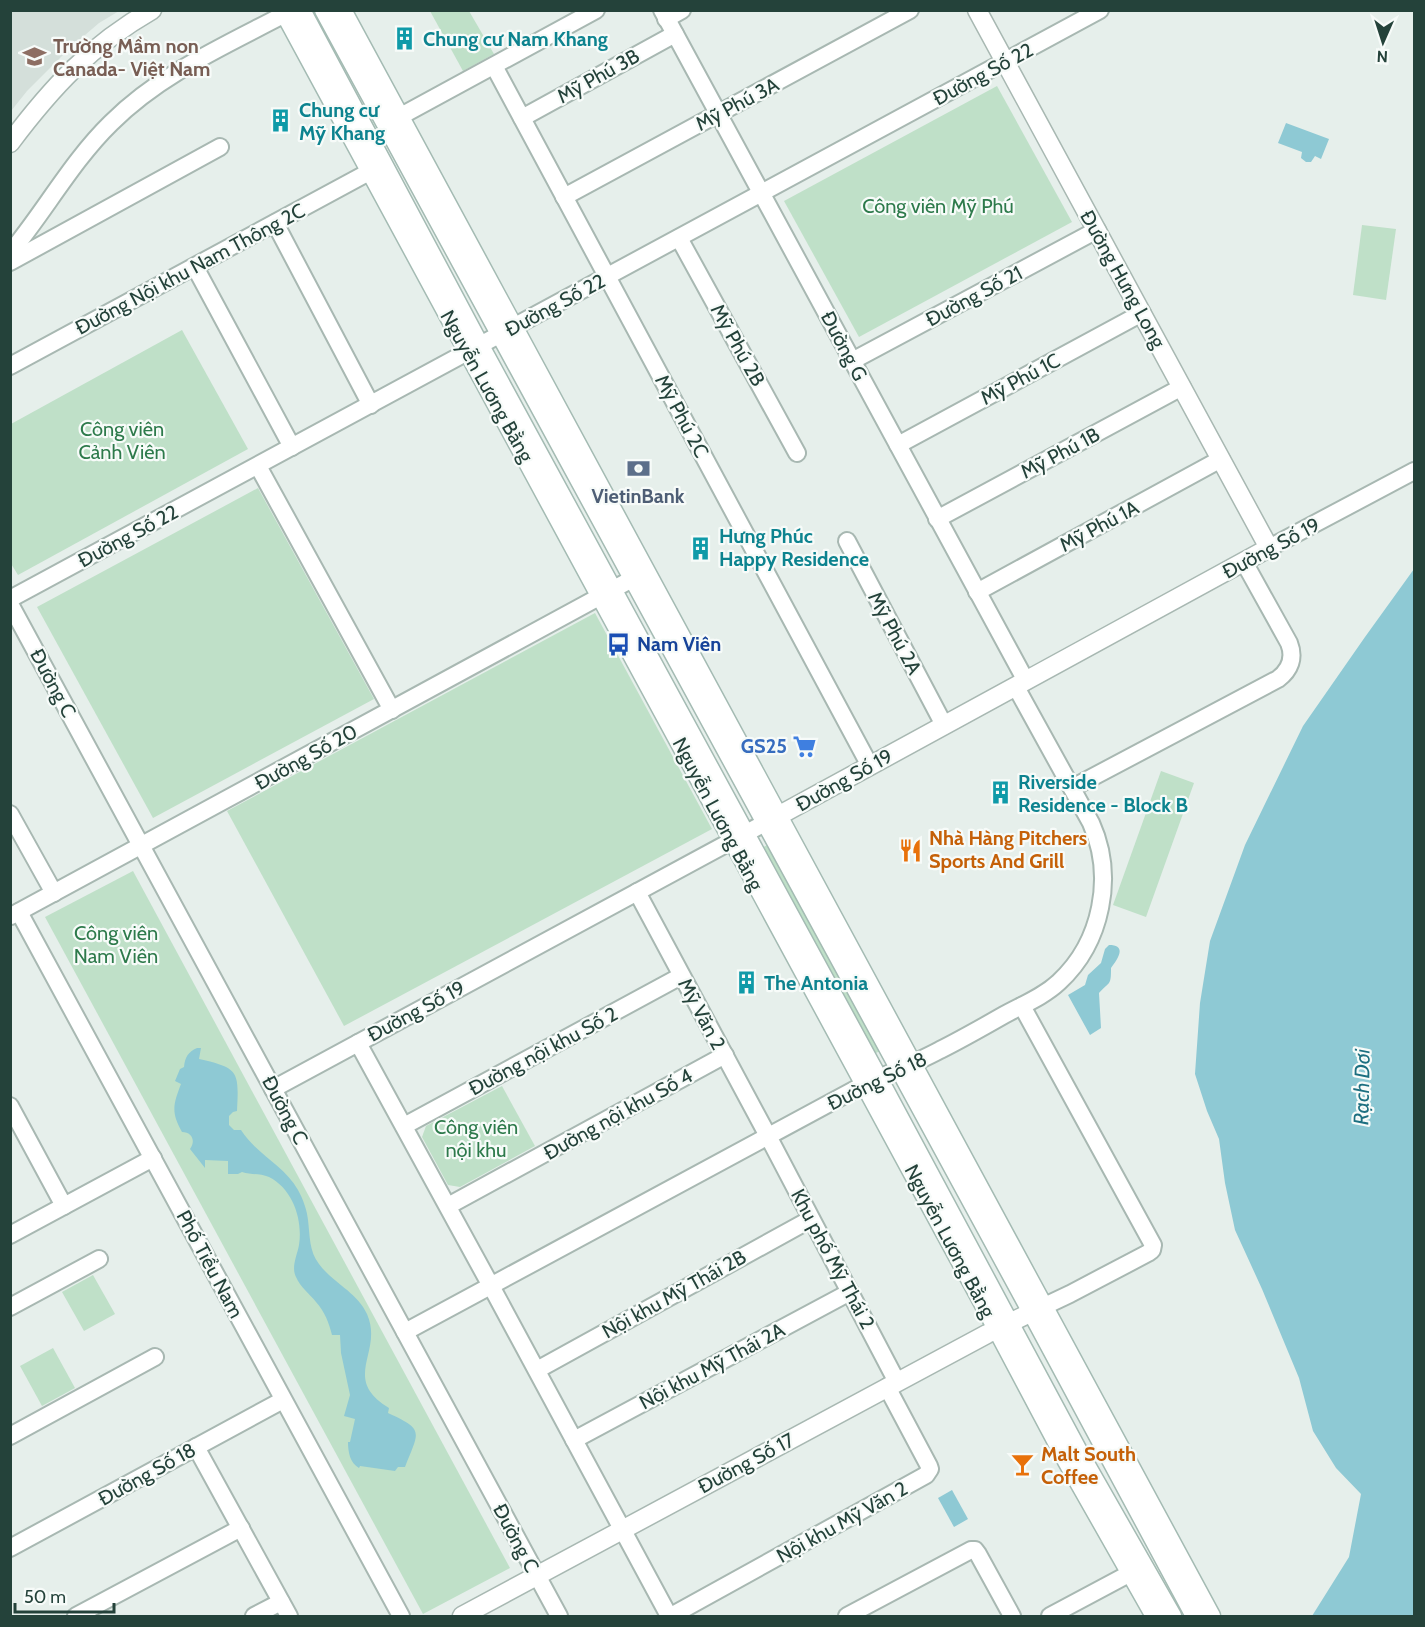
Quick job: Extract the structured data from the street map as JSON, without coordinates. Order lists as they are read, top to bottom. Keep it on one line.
{"streets":{"main road":["Đường Hưng Long","Nguyễn Lương Bằng","Đường Số 19","Đường Số 17"],"street":["Đường Số 22","Mỹ Phú 3B","Mỹ Phú 3A","Đường Nội khu Nam Thông 2C","Đường Số 21","Mỹ Phú 2B","Đường G","Mỹ Phú 1C","Mỹ Phú 2C","Mỹ Phú 1B","Mỹ Phú 1A","Mỹ Phú 2A","Đường C","Đường Số 20","Mỹ Văn 2","Đường nội khu Số 2","Đường Số 18","Đường nội khu Số 4","Khu phố Mỹ Thái 2","Phố Tiểu Nam","Nội khu Mỹ Thái 2B","Nội khu Mỹ Thái 2A","Nội khu Mỹ Văn 2"]},"crossings":[["Đường Số 22","Đường Hưng Long"],["Đường Số 22","Mỹ Phú 2B"],["Đường Số 22","Đường G"],["Đường Số 22","Nguyễn Lương Bằng"],["Đường Số 22","Mỹ Phú 2C"],["Mỹ Phú 3B","Đường G"],["Mỹ Phú 3B","Mỹ Phú 2C"],["Mỹ Phú 3A","Đường G"],["Mỹ Phú 3A","Mỹ Phú 2C"],["Đường Nội khu Nam Thông 2C","Nguyễn Lương Bằng"],["Đường Hưng Long","Đường Số 21"],["Đường Hưng Long","Mỹ Phú 1C"],["Đường Hưng Long","Mỹ Phú 1B"],["Đường Hưng Long","Mỹ Phú 1A"],["Đường Hưng Long","Đường Số 19"],["Đường Số 21","Đường G"],["Đường G","Mỹ Phú 1C"],["Đường G","Mỹ Phú 1B"],["Đường G","Mỹ Phú 1A"],["Đường G","Đường Số 19"],["Đường G","Đường Số 18"],["Nguyễn Lương Bằng","Đường Số 19"],["Nguyễn Lương Bằng","Đường Số 20"],["Nguyễn Lương Bằng","Đường Số 18"],["Nguyễn Lương Bằng","Đường Số 17"],["Mỹ Phú 2C","Đường Số 19"],["Đường Số 19","Mỹ Phú 2A"],["Đường Số 19","Đường C"],["Đường Số 19","Mỹ Văn 2"],["Đường Số 19","Đường Số 18"],["Đường C","Đường Số 20"],["Đường C","Đường Số 18"],["Đường C","Đường Số 17"],["Đường Số 20","Phố Tiểu Nam"],["Mỹ Văn 2","Đường nội khu Số 2"],["Mỹ Văn 2","Đường Số 18"],["Mỹ Văn 2","Đường nội khu Số 4"],["Mỹ Văn 2","Khu phố Mỹ Thái 2"],["Đường Số 18","Khu phố Mỹ Thái 2"],["Đường Số 18","Phố Tiểu Nam"],["Khu phố Mỹ Thái 2","Nội khu Mỹ Thái 2B"],["Khu phố Mỹ Thái 2","Nội khu Mỹ Thái 2A"],["Khu phố Mỹ Thái 2","Đường Số 17"],["Khu phố Mỹ Thái 2","Nội khu Mỹ Văn 2"],["Đường Số 17","Nội khu Mỹ Văn 2"]],"water":["Rạch Dơi"],"parks":["Công viên Mỹ Phú","Công viên Cảnh Viên","Công viên Nam Viên","Công viên nội khu"],"places":{"building":["Chung cư Nam Khang","Chung cư Mỹ Khang","Hưng Phúc Happy Residence","Riverside Residence - Block B","The Antonia"],"school or university":["Trường Mầm non Canada- Việt Nam"],"bank":["VietinBank"],"bus stop":["Nam Viên"],"supermarket":["GS25"],"restaurant":["Nhà Hàng Pitchers Sports And Grill"],"bar":["Malt South Coffee"]},"scale_bar":"50 m","north":"bottom"}
